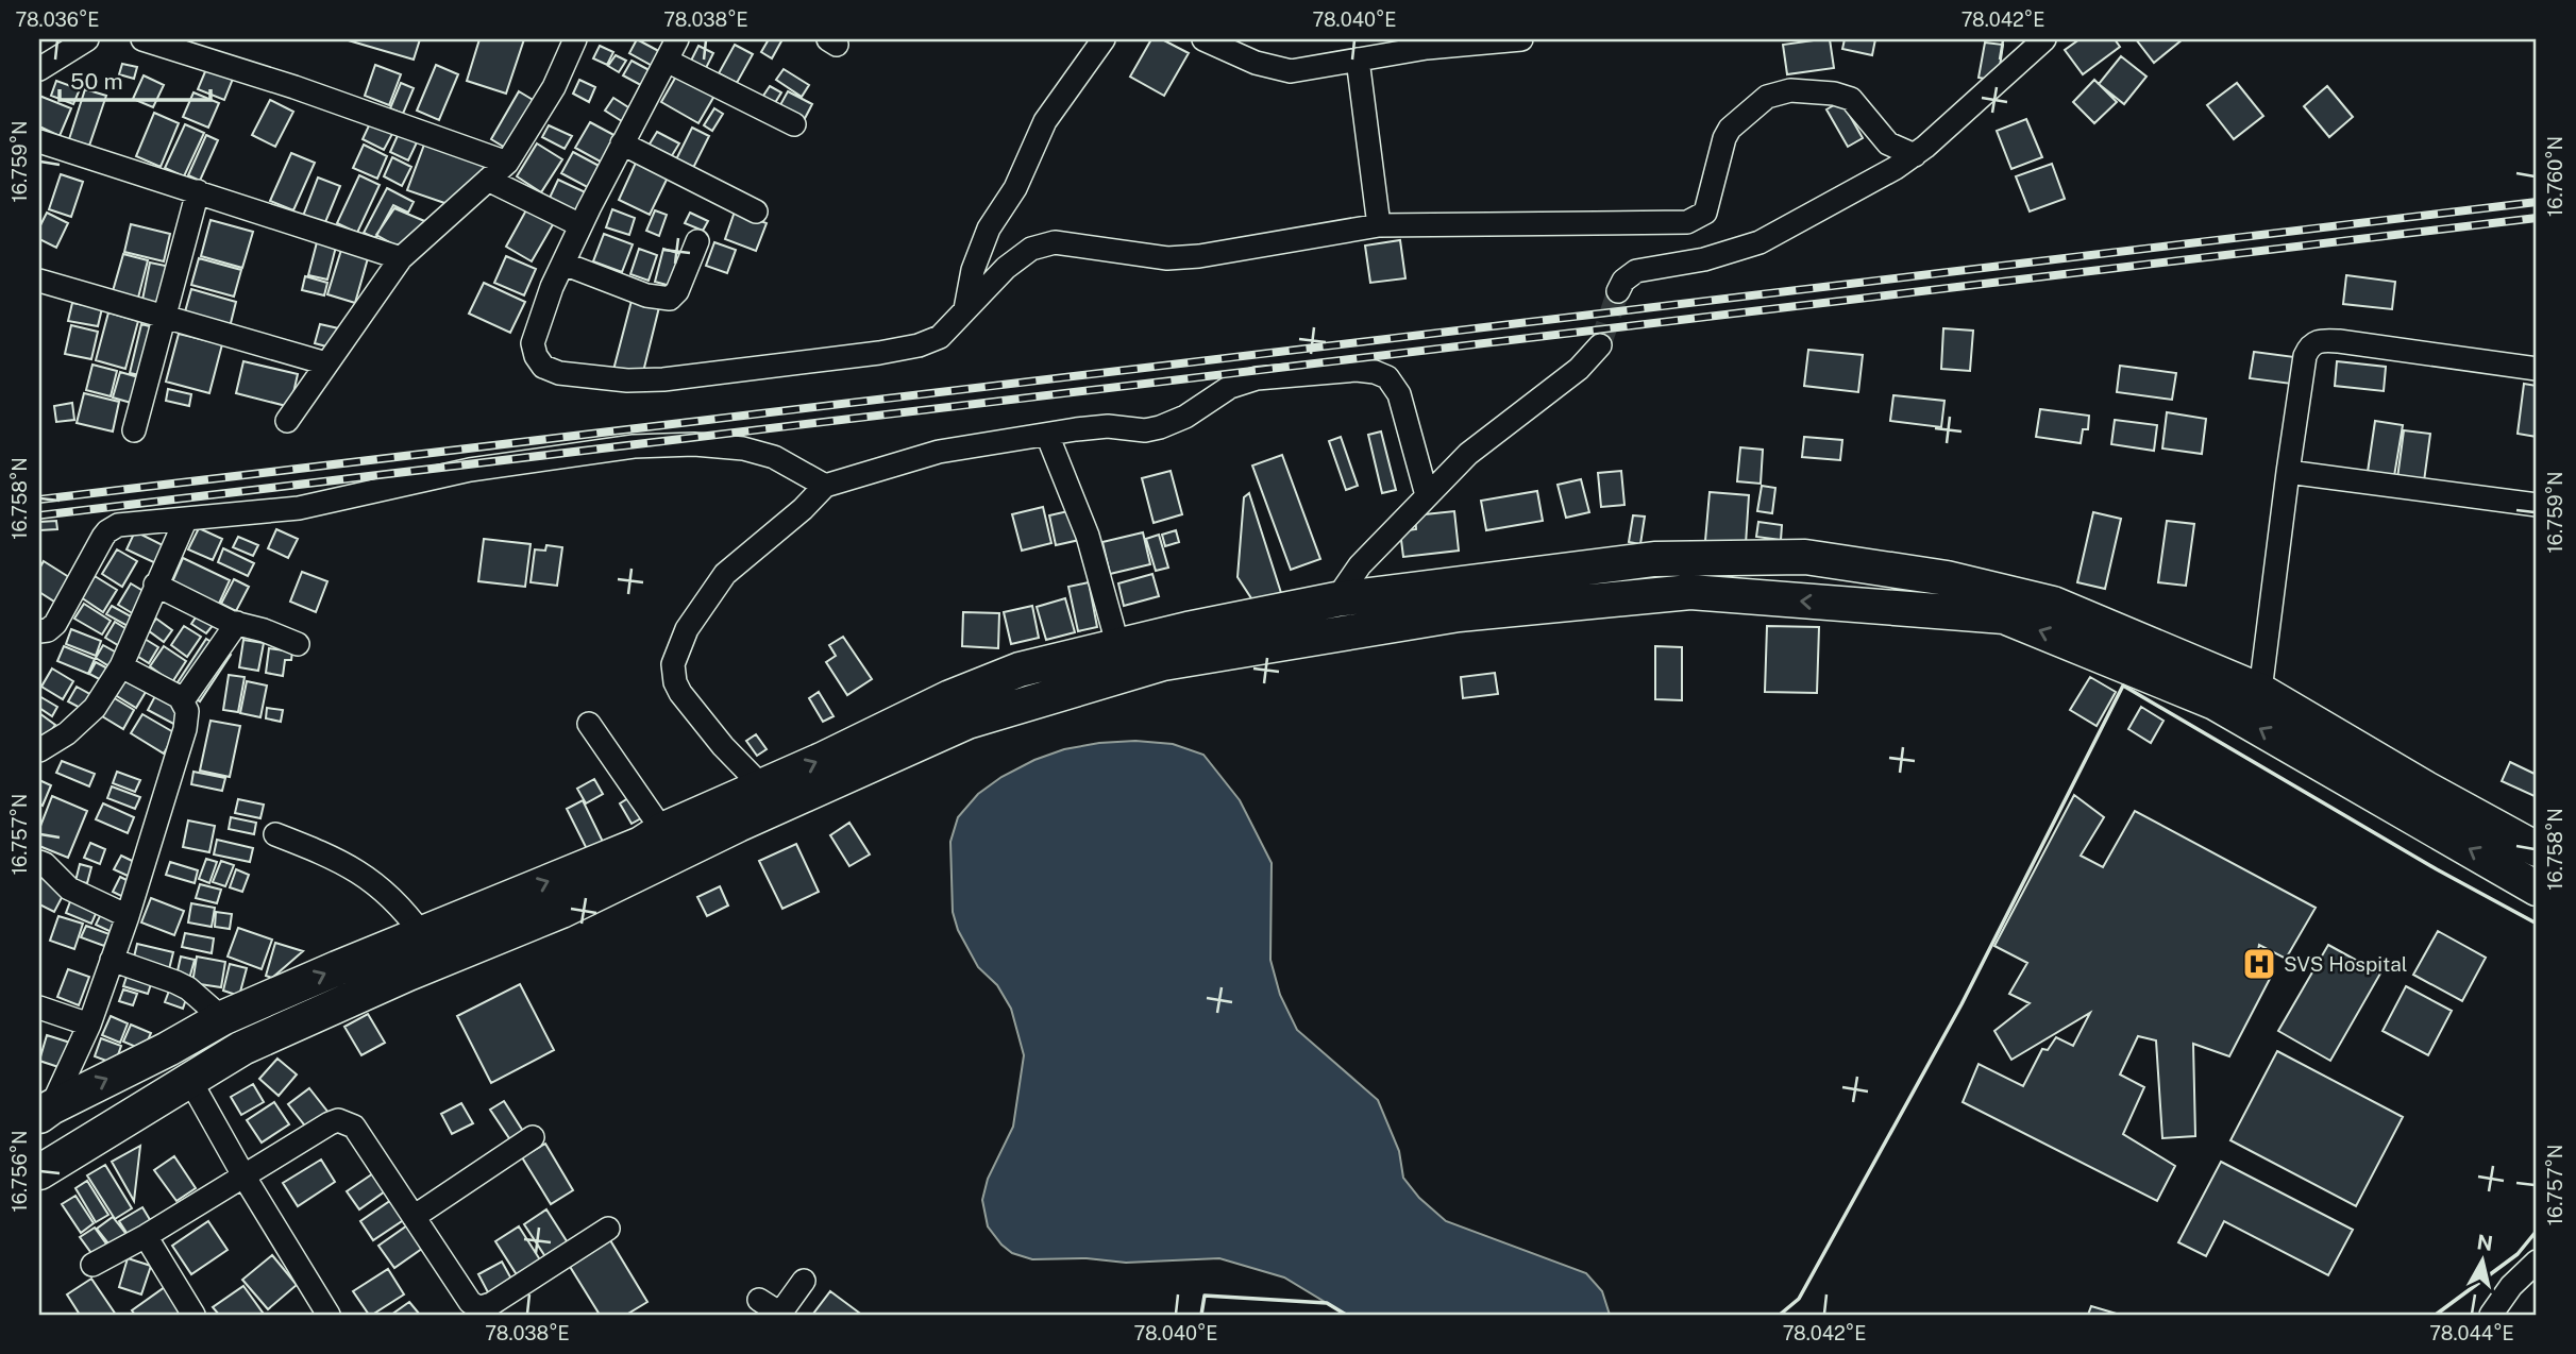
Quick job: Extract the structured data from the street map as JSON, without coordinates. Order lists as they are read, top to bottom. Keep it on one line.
{"places":{"hospital":["SVS Hospital"]},"scale_bar":"50 m","north":"top","coordinates":["78.036°E","78.038°E","78.040°E","78.042°E","16.759°N","16.760°N","16.758°N","16.757°N","16.756°N","78.044°E"]}
